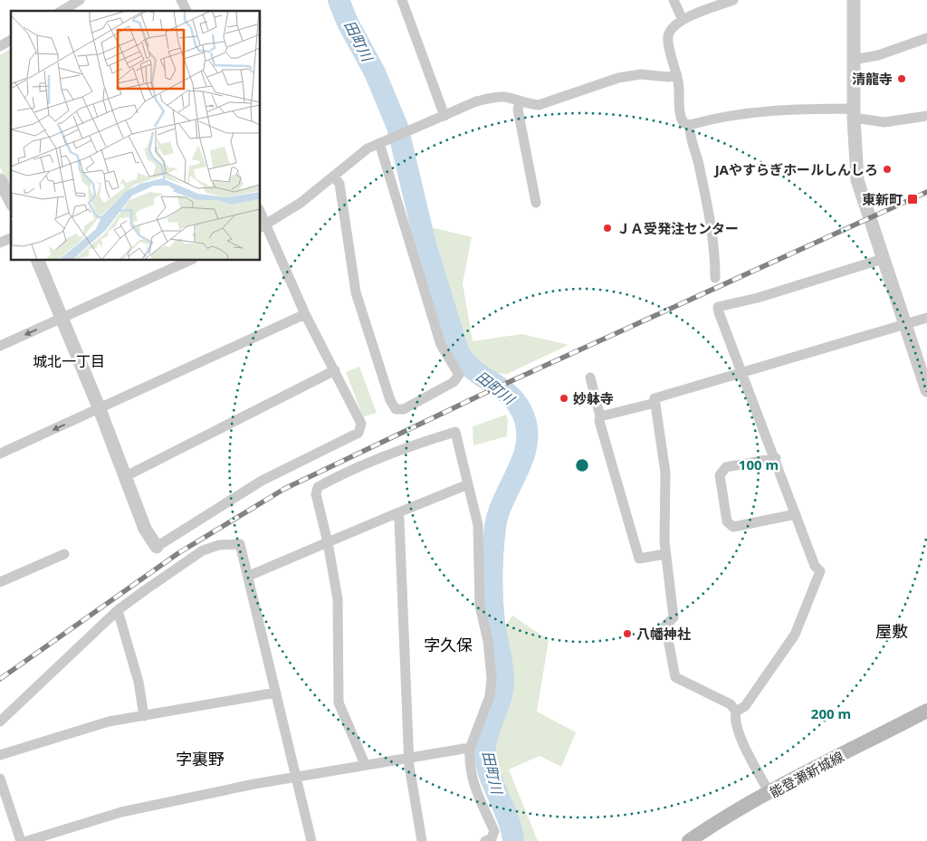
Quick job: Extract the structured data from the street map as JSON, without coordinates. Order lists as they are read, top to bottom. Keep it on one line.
{"streets":{"main road":["能登瀬新城線"]},"districts":["城北一丁目","屋敷","字久保","字裏野"],"water":["田町川"],"places":{"other":["清龍寺","JAやすらぎホールしんしろ","ＪＡ受発注センター","妙躰寺","八幡神社"],"transit":["東新町"]},"rings":["100 m","200 m"]}
